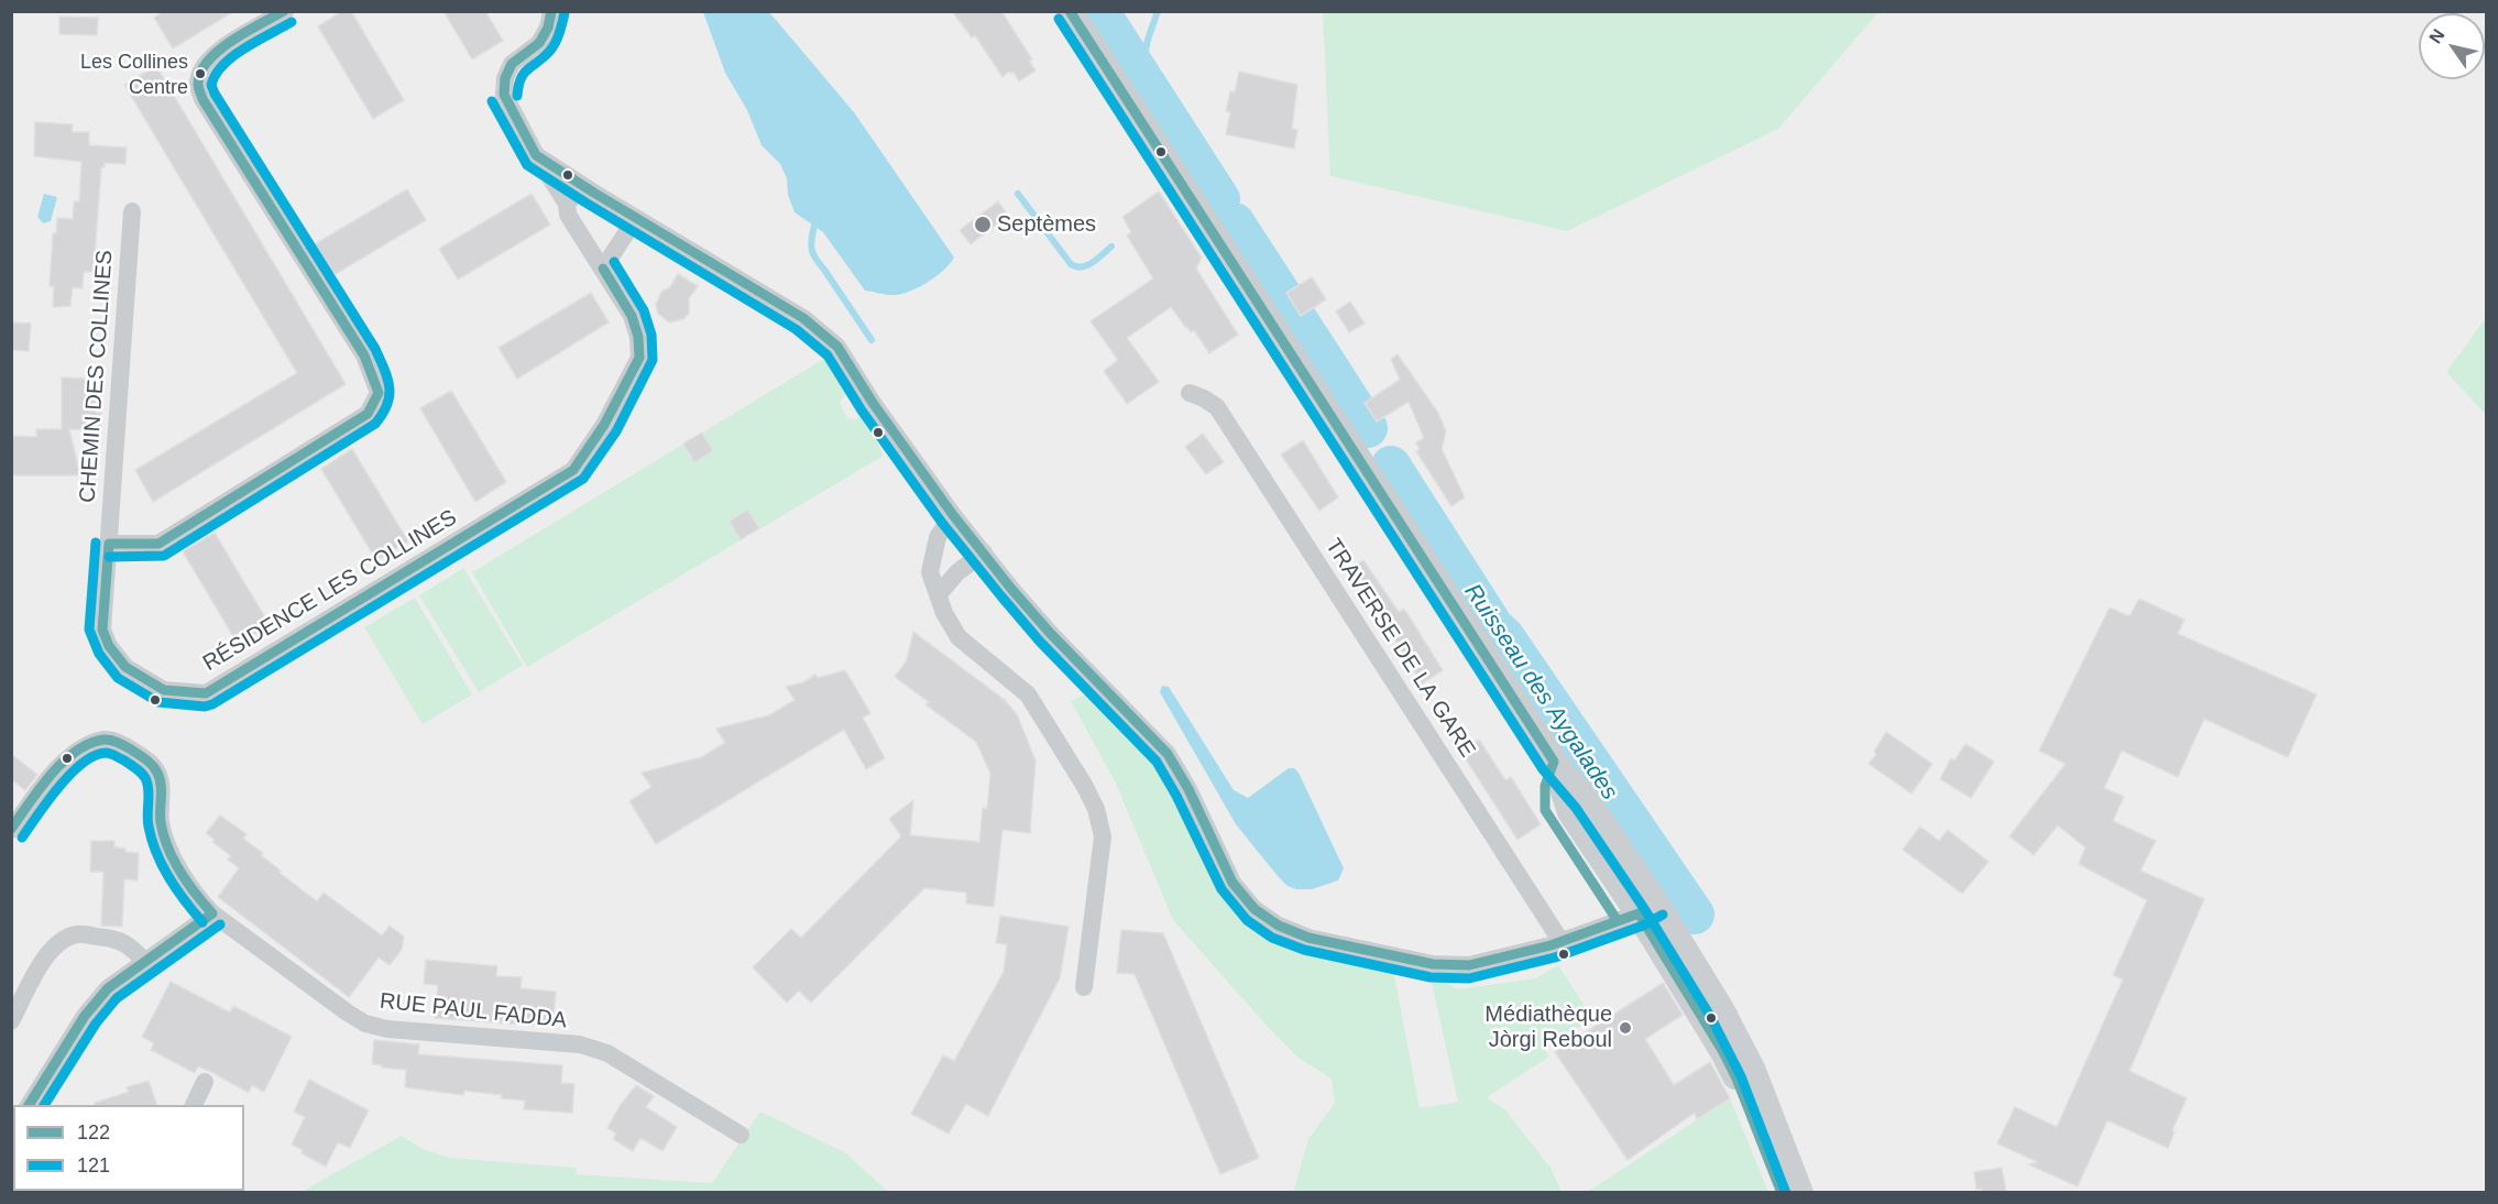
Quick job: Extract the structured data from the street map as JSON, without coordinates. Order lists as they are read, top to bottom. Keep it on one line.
{"streets":{"street":["CHEMIN DES COLLINES","RÉSIDENCE LES COLLINES","TRAVERSE DE LA GARE","RUE PAUL FADDA"]},"crossings":[["CHEMIN DES COLLINES","RÉSIDENCE LES COLLINES"]],"water":["Ruisseau des Aygalades"],"places":["Les Collines Centre","Septèmes","Médiathèque Jòrgi Reboul"],"lines":["transit line 122","transit line 121"],"legend":["122","121"],"north":"top left"}
